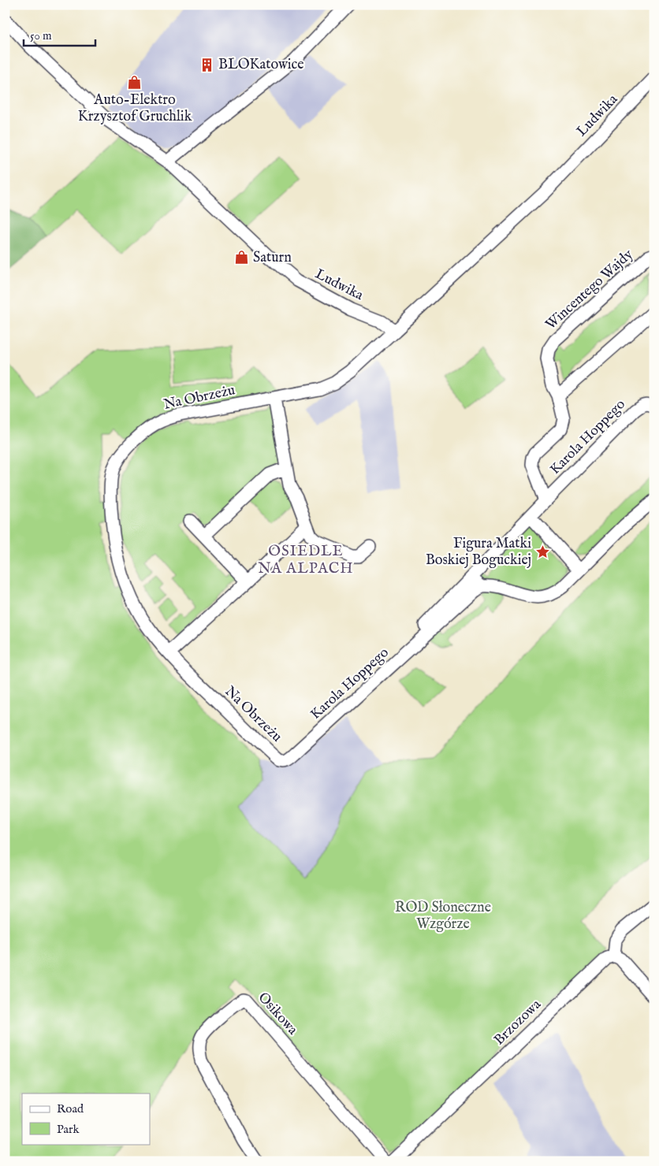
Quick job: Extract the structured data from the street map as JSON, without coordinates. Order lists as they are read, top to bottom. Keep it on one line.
{"streets":{"street":["Ludwika","Wincentego Wajdy","Na Obrzeżu","Karola Hoppego","Osikowa","Brzozowa"]},"crossings":[["Ludwika","Na Obrzeżu"],["Wincentego Wajdy","Karola Hoppego"],["Na Obrzeżu","Karola Hoppego"]],"districts":["OSIEDLE NA ALPACH"],"parks":["ROD Słoneczne Wzgórze"],"places":{"building":["BLOKatowice"],"shop":["Auto-Elektro Krzysztof Gruchlik","Saturn"],"place":["Figura Matki Boskiej Boguckiej"]},"legend":["Road","Park"],"scale_bar":"50 m"}
